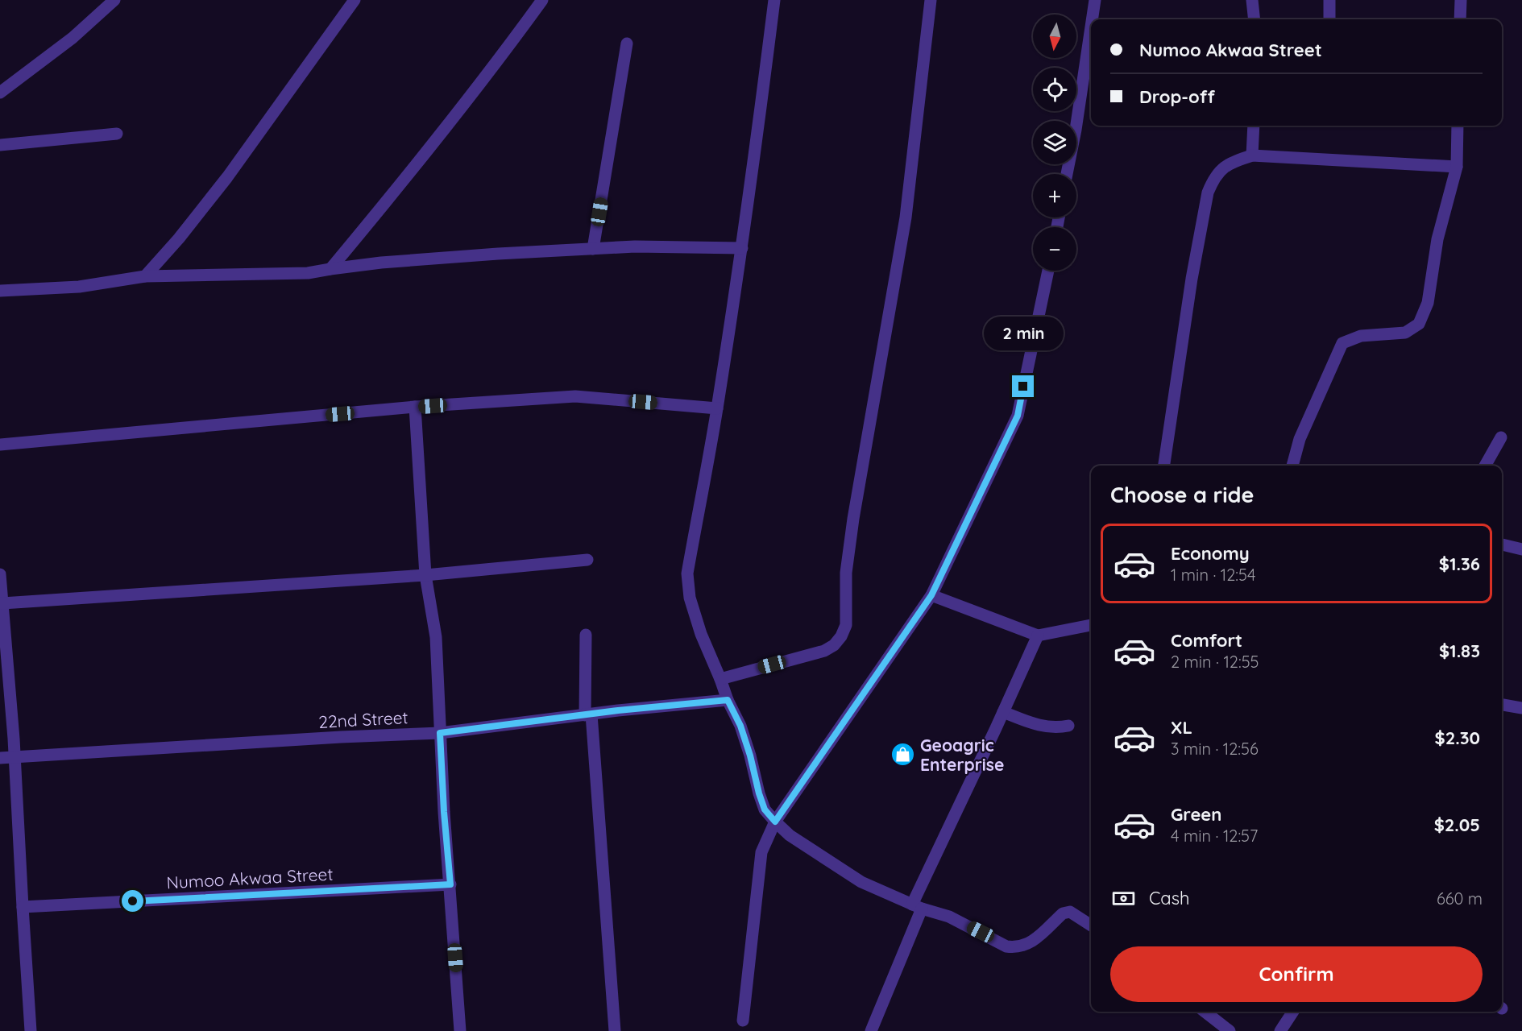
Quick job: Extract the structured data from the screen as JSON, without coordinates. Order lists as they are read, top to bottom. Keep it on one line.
{"streets":{"street":["22nd Street","Numoo Akwaa Street"]},"places":{"shop":["Geoagric Enterprise"]},"north":"bottom","page":{"map_buttons":["+","−"],"banner":["Numoo Akwaa Street","Drop-off"],"bubble":"2 min","heading":"Choose a ride","list":[{"name":"Economy","note":"1 min · 12:54","value":"$1.36"},{"name":"Comfort","note":"2 min · 12:55","value":"$1.83"},{"name":"XL","note":"3 min · 12:56","value":"$2.30"},{"name":"Green","note":"4 min · 12:57","value":"$2.05"}],"pay":["Cash","660 m"],"buttons":"Confirm"}}
